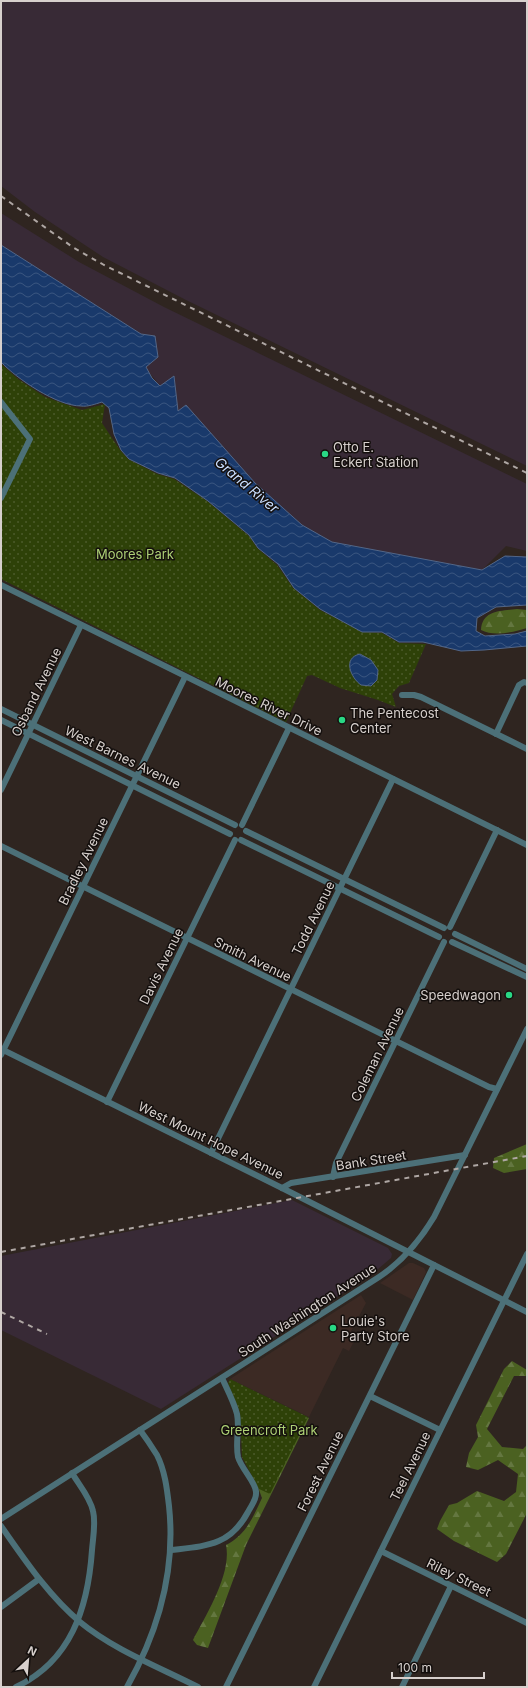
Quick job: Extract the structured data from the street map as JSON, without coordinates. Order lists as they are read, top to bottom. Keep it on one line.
{"streets":{"street":["Osband Avenue","Moores River Drive","West Barnes Avenue","Bradley Avenue","Todd Avenue","Smith Avenue","Davis Avenue","Coleman Avenue","West Mount Hope Avenue","Bank Street","South Washington Avenue","Teel Avenue","Forest Avenue","Riley Street"]},"crossings":[["Osband Avenue","Moores River Drive"],["Osband Avenue","West Barnes Avenue"],["Moores River Drive","Bradley Avenue"],["Moores River Drive","Todd Avenue"],["West Barnes Avenue","Bradley Avenue"],["West Barnes Avenue","Davis Avenue"],["Bradley Avenue","Smith Avenue"],["Bradley Avenue","West Mount Hope Avenue"],["Todd Avenue","Smith Avenue"],["Todd Avenue","West Mount Hope Avenue"],["Smith Avenue","Davis Avenue"],["Smith Avenue","Coleman Avenue"],["Smith Avenue","South Washington Avenue"],["Davis Avenue","West Mount Hope Avenue"],["Coleman Avenue","Bank Street"],["West Mount Hope Avenue","Bank Street"],["West Mount Hope Avenue","South Washington Avenue"],["West Mount Hope Avenue","Teel Avenue"],["West Mount Hope Avenue","Forest Avenue"],["Bank Street","South Washington Avenue"],["Teel Avenue","Riley Street"]],"water":["Grand River"],"parks":["Moores Park","Greencroft Park"],"places":["Otto E. Eckert Station","The Pentecost Center","Speedwagon","Louie's Party Store"],"scale_bar":"100 m","north":"top right"}
